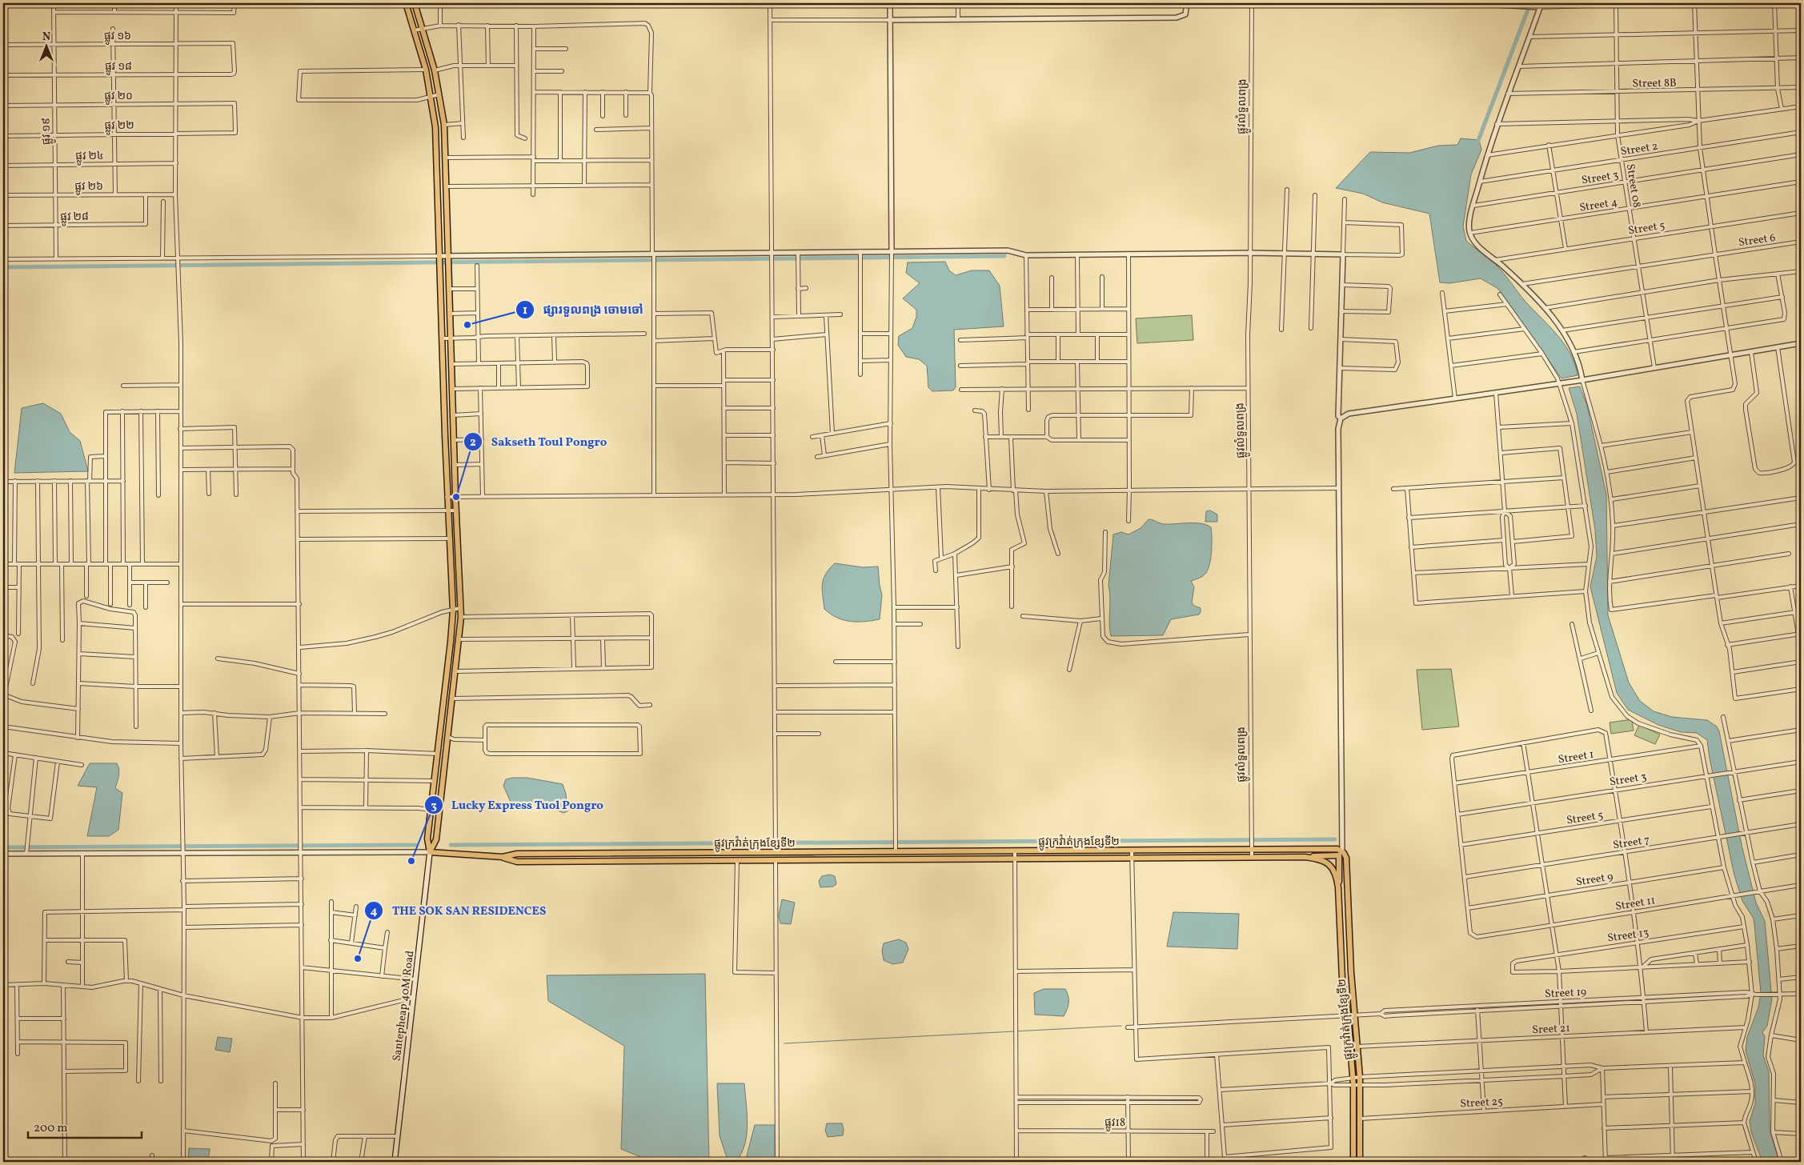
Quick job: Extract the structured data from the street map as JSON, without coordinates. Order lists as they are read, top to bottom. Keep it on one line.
{"streets":{"main road":["ផ្លូវក្រវ៉ាត់ក្រុងខ្សែទី២","Santepheap 40M Road"],"street":["ផ្លូវ ១៦","ផ្លូវ ១៨","Street 8B","ផ្លូវ ២០","ផ្លូវលំទួលពង្រ","ផ្លូវ ២២","ផ្លូវ ១៩","Street 2","ផ្លូវ ២៤","Street 3","ផ្លូវ ២៦","Street 08","Street 4","ផ្លូវ ២៨","Street 5","Street 6","Street 1","Street 7","Street 9","Street 11","Street 13","Street 19","Sreet 21","Street 25","ផ្លូវ18"]},"crossings":[["ផ្លូវ ១៦","ផ្លូវ ១៨"],["ផ្លូវ ១៦","ផ្លូវ ១៩"],["ផ្លូវ ១៨","ផ្លូវ ១៩"],["Street 8B","Street 08"],["ផ្លូវ ២០","ផ្លូវ ២២"],["ផ្លូវ ២០","ផ្លូវ ១៩"],["ផ្លូវលំទួលពង្រ","ផ្លូវក្រវ៉ាត់ក្រុងខ្សែទី២"],["ផ្លូវ ២២","ផ្លូវ ១៩"],["ផ្លូវ ១៩","ផ្លូវ ២៤"],["ផ្លូវ ១៩","ផ្លូវ ២៦"],["ផ្លូវ ១៩","ផ្លូវ ២៨"],["Street 2","Street 08"],["Street 3","Street 08"],["ផ្លូវ ២៦","ផ្លូវ ២៨"],["Street 08","Street 4"],["Street 08","Street 5"],["Street 08","Street 6"],["ផ្លូវក្រវ៉ាត់ក្រុងខ្សែទី២","Street 19"],["ផ្លូវក្រវ៉ាត់ក្រុងខ្សែទី២","Santepheap 40M Road"],["ផ្លូវក្រវ៉ាត់ក្រុងខ្សែទី២","Sreet 21"],["ផ្លូវក្រវ៉ាត់ក្រុងខ្សែទី២","Street 25"],["Street 9","Street 11"]],"places":["ផ្សារទួលពង្រ ចោមចៅ","Sakseth Toul Pongro","Lucky Express Tuol Pongro","THE SOK SAN RESIDENCES"],"scale_bar":"200 m","north":"top"}
